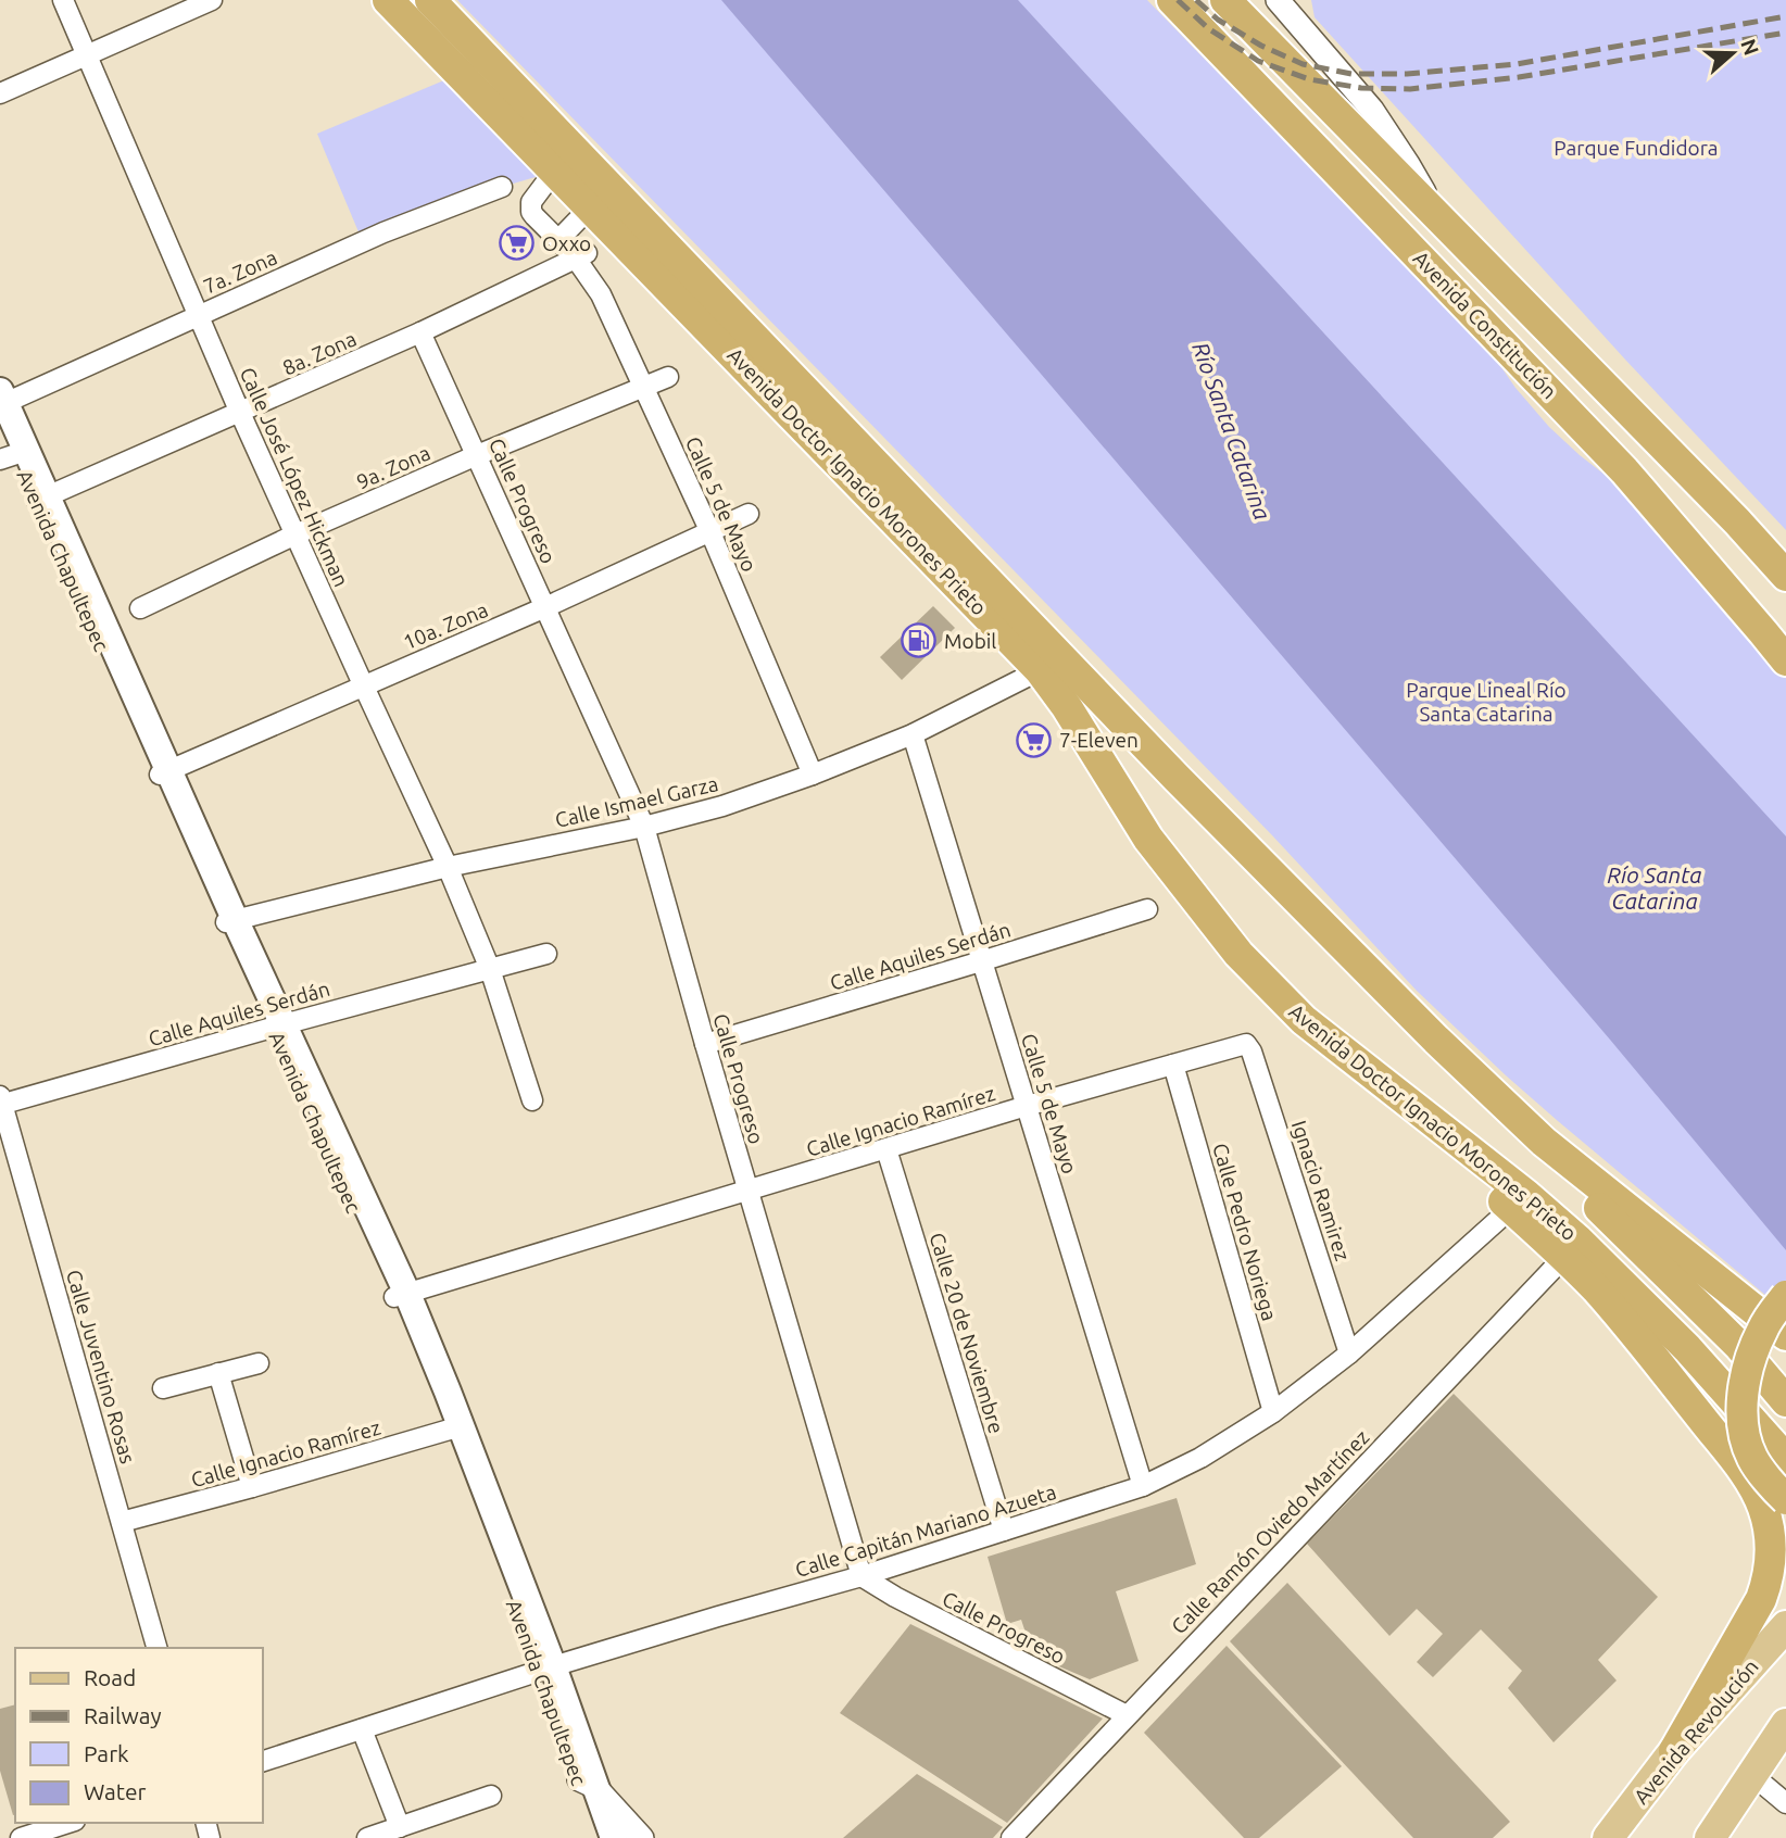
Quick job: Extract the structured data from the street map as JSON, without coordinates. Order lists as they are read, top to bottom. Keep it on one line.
{"streets":{"highway":["Avenida Constitución","Avenida Doctor Ignacio Morones Prieto"],"main road":["Avenida Chapultepec","Avenida Revolución"],"street":["7a. Zona","8a. Zona","9a. Zona","Calle José López Hickman","Calle Progreso","Calle 5 de Mayo","10a. Zona","Calle Ismael Garza","Calle Aquiles Serdán","Calle Ignacio Ramírez","Ignacio Ramirez","Calle Pedro Noriega","Calle 20 de Noviembre","Calle Juventino Rosas","Calle Capitán Mariano Azueta","Calle Ramón Oviedo Martínez"]},"crossings":[["7a. Zona","Calle José López Hickman"],["7a. Zona","Avenida Chapultepec"],["8a. Zona","Calle José López Hickman"],["8a. Zona","Calle Progreso"],["8a. Zona","Calle 5 de Mayo"],["8a. Zona","Avenida Chapultepec"],["9a. Zona","Calle José López Hickman"],["9a. Zona","Calle Progreso"],["9a. Zona","Calle 5 de Mayo"],["Calle José López Hickman","10a. Zona"],["Calle José López Hickman","Calle Ismael Garza"],["Calle José López Hickman","Calle Aquiles Serdán"],["Avenida Doctor Ignacio Morones Prieto","Calle 5 de Mayo"],["Avenida Doctor Ignacio Morones Prieto","Calle Ismael Garza"],["Avenida Doctor Ignacio Morones Prieto","Calle Capitán Mariano Azueta"],["Calle Progreso","10a. Zona"],["Calle Progreso","Calle Ismael Garza"],["Calle Progreso","Calle Aquiles Serdán"],["Calle Progreso","Calle Ignacio Ramírez"],["Calle Progreso","Calle Capitán Mariano Azueta"],["Calle Progreso","Calle Ramón Oviedo Martínez"],["Calle 5 de Mayo","10a. Zona"],["Calle 5 de Mayo","Calle Ismael Garza"],["Calle 5 de Mayo","Calle Aquiles Serdán"],["Calle 5 de Mayo","Calle Ignacio Ramírez"],["Calle 5 de Mayo","Calle Capitán Mariano Azueta"],["Avenida Chapultepec","10a. Zona"],["Avenida Chapultepec","Calle Ismael Garza"],["Avenida Chapultepec","Calle Aquiles Serdán"],["Avenida Chapultepec","Calle Ignacio Ramírez"],["Avenida Chapultepec","Calle Capitán Mariano Azueta"],["Calle Aquiles Serdán","Calle Juventino Rosas"],["Calle Ignacio Ramírez","Ignacio Ramirez"],["Calle Ignacio Ramírez","Calle Pedro Noriega"],["Calle Ignacio Ramírez","Calle 20 de Noviembre"],["Calle Ignacio Ramírez","Calle Juventino Rosas"],["Ignacio Ramirez","Calle Capitán Mariano Azueta"],["Calle Pedro Noriega","Calle Capitán Mariano Azueta"],["Calle 20 de Noviembre","Calle Capitán Mariano Azueta"]],"water":["Río Santa Catarina"],"parks":["Parque Fundidora","Parque Lineal Río Santa Catarina"],"places":{"supermarket":["Oxxo","7-Eleven"],"fuel station":["Mobil"]},"legend":["Road","Railway","Park","Water"],"north":"right"}
